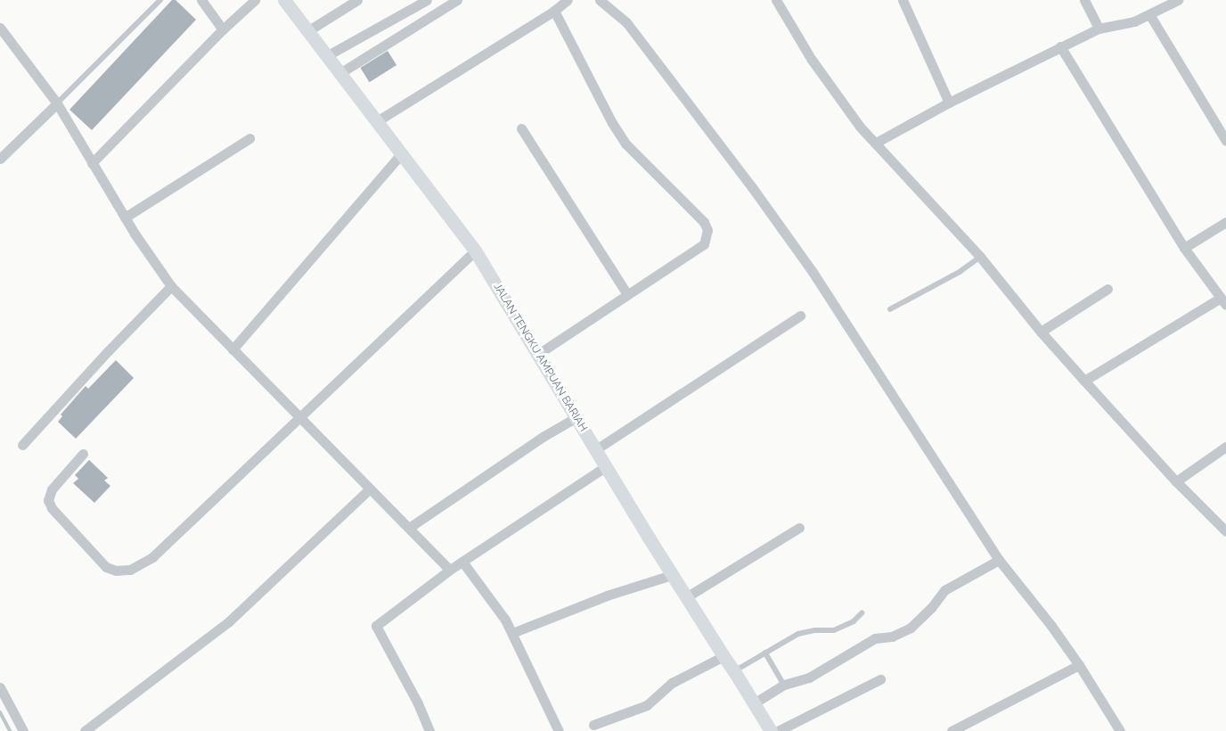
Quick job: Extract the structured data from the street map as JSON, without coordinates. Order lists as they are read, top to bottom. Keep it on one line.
{"streets":{"main road":["JALAN TENGKU AMPUAN BARIAH"]}}
